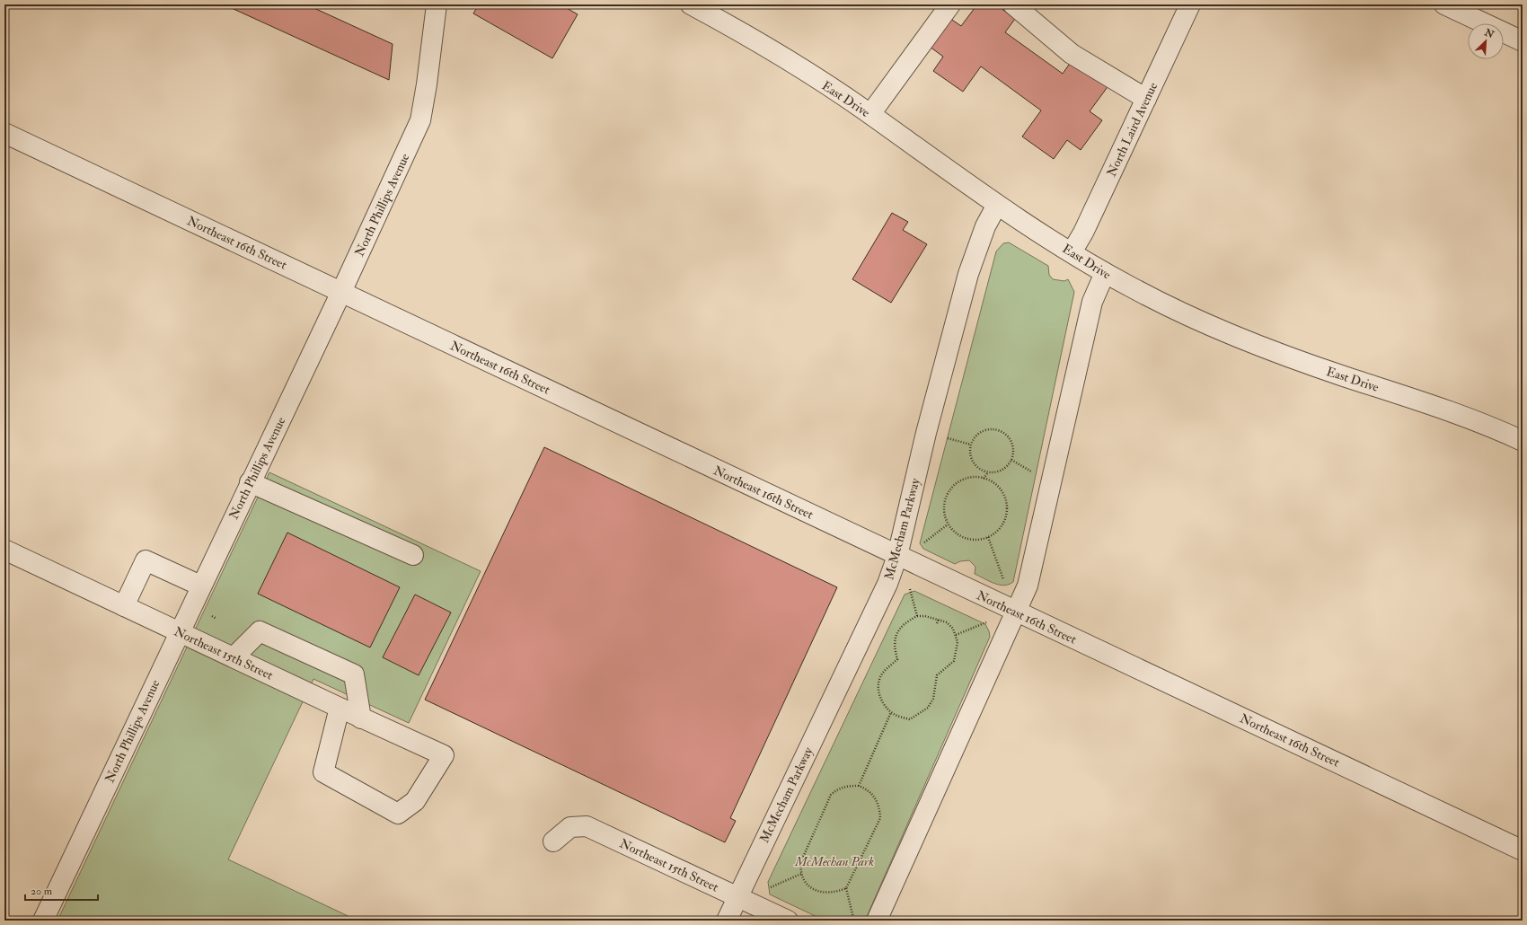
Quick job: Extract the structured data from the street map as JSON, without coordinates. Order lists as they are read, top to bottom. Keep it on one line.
{"streets":{"street":["East Drive","North Laird Avenue","North Phillips Avenue","Northeast 16th Street","McMecham Parkway","Northeast 15th Street"]},"crossings":[["East Drive","North Laird Avenue"],["East Drive","McMecham Parkway"],["North Phillips Avenue","Northeast 16th Street"],["North Phillips Avenue","Northeast 15th Street"],["Northeast 16th Street","McMecham Parkway"],["McMecham Parkway","Northeast 15th Street"]],"parks":["McMechan Park"],"scale_bar":"20 m","north":"top right"}
